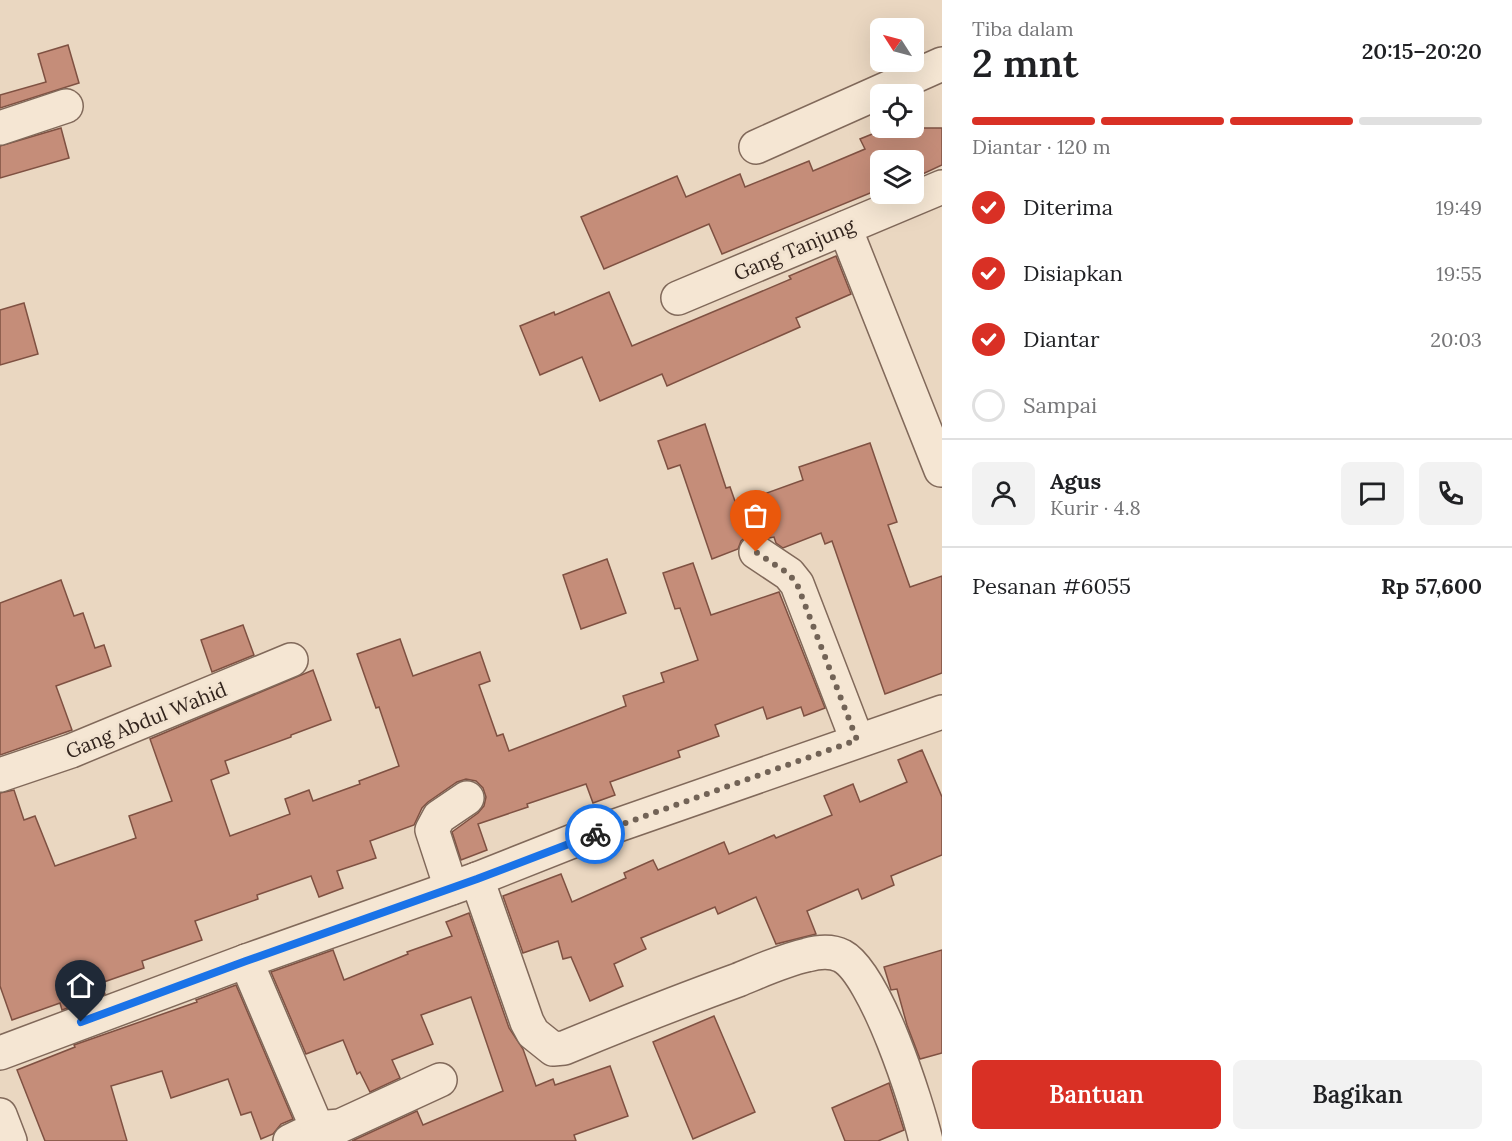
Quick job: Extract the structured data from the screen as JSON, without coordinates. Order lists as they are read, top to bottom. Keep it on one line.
{"streets":{"street":["Gang Tanjung","Gang Abdul Wahid"]},"north":"top left","page":{"heading":["2 mnt","Tiba dalam","20:15–20:20"],"panel":["Agus","Kurir · 4.8","Pesanan #6055","Rp 57,600"],"bar":"Diantar · 120 m","list":[["Diterima","19:49"],["Disiapkan","19:55"],["Diantar","20:03"],"Sampai"],"buttons":["Bantuan","Bagikan"]}}
